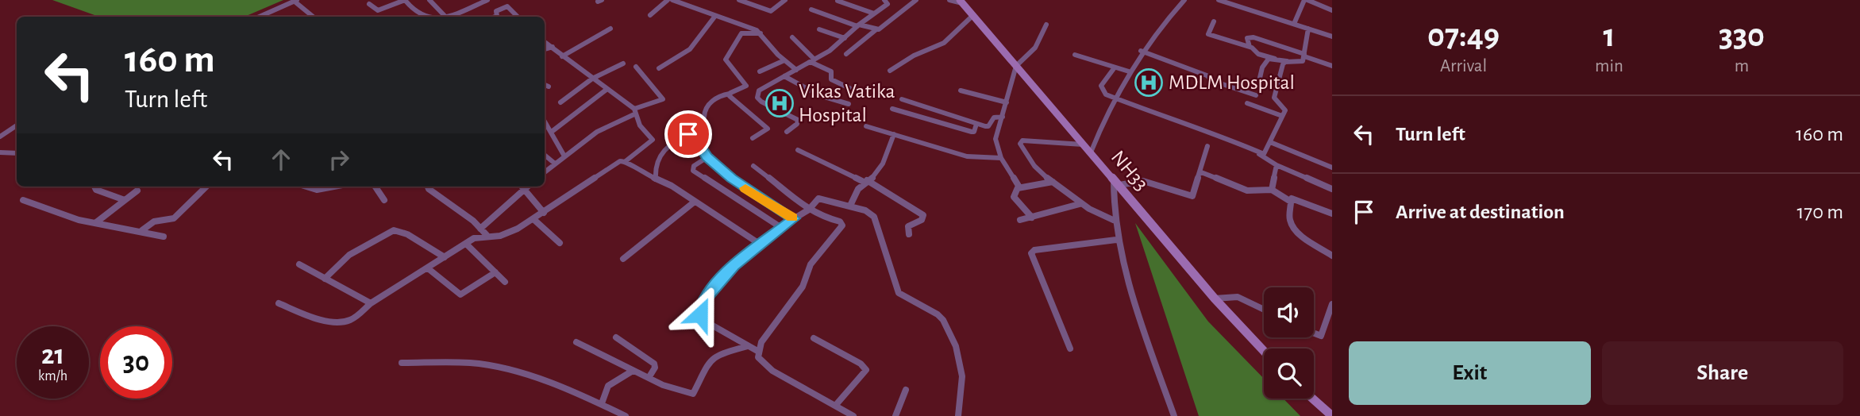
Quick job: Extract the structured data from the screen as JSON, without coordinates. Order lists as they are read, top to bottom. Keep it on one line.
{"streets":{"main road":["NH33"]},"places":{"hospital":["MDLM Hospital","Vikas Vatika Hospital"]},"page":{"eta":["07:49","Arrival","1","min","330","m"],"turn":["160 m","Turn left"],"list":[{"name":"Turn left","value":"160 m"},{"name":"Arrive at destination","value":"170 m"}],"speed":"21 km/h","limit":"30","buttons":["Exit","Share"]}}
